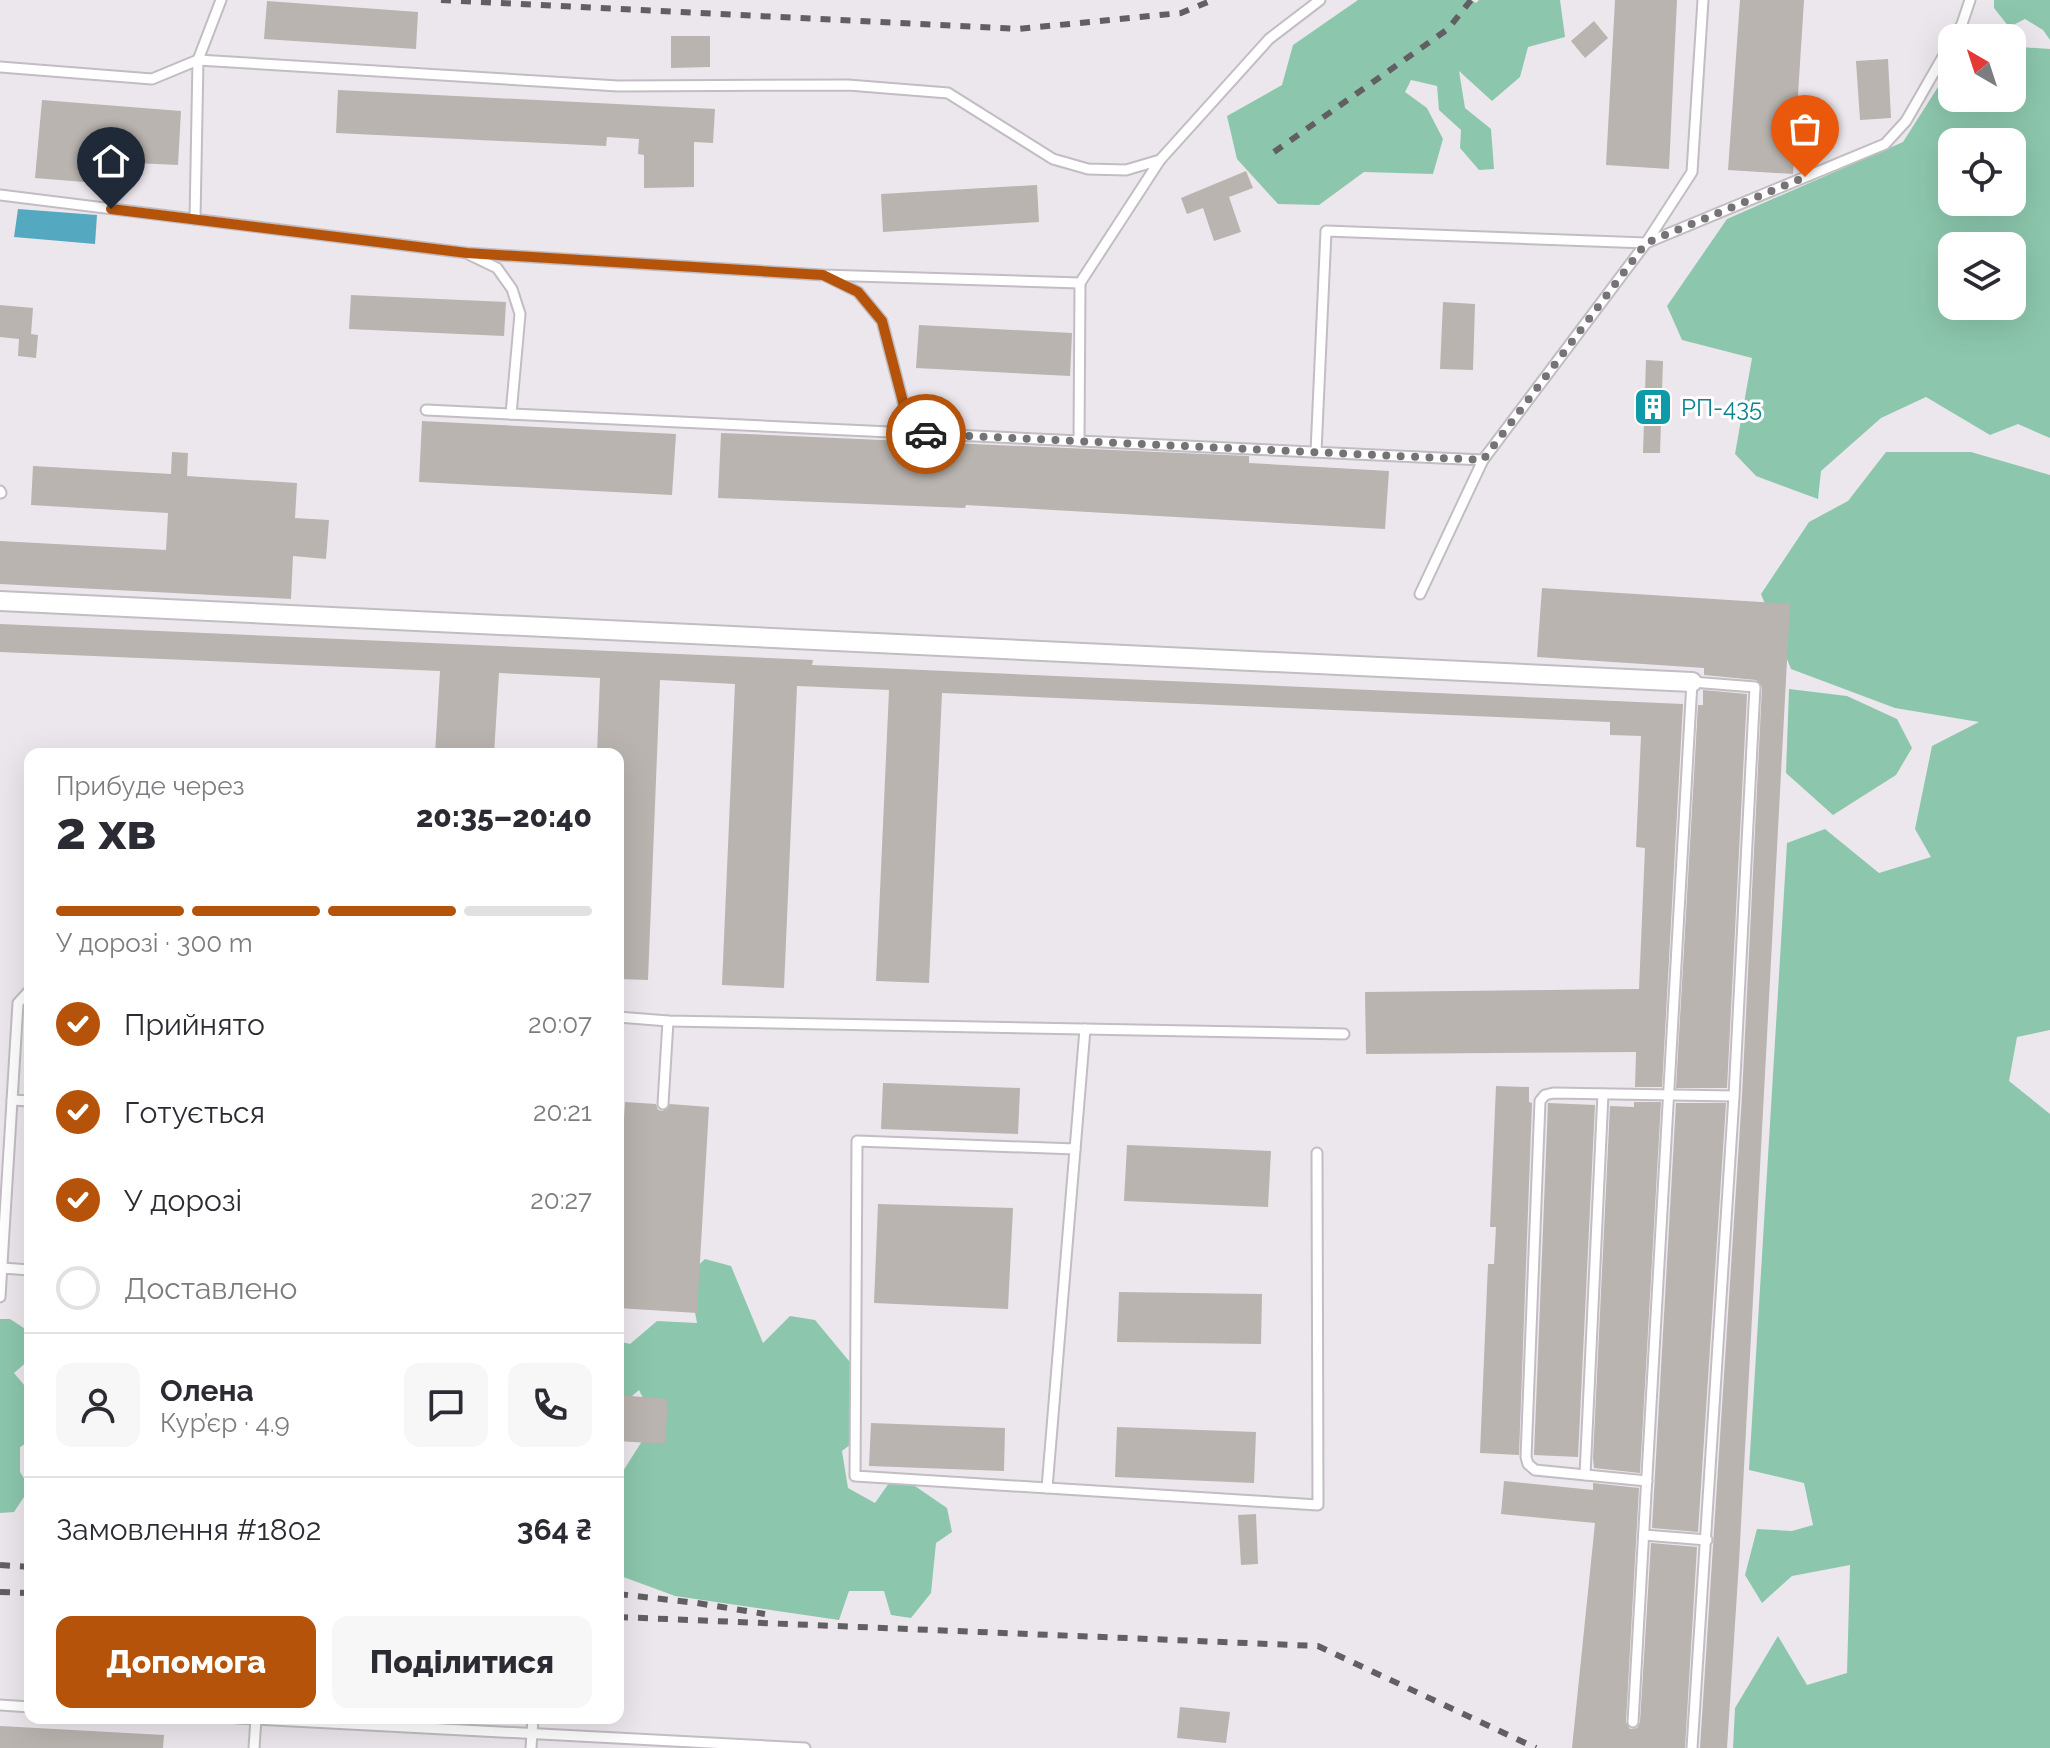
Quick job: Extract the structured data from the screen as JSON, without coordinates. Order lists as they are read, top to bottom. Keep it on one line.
{"places":{"building":["РП-435"]},"north":"top left","page":{"heading":["2 хв","Прибуде через","20:35–20:40"],"panel":["Олена","Кур’єр · 4.9","Замовлення #1802","364 ₴"],"bar":"У дорозі · 300 m","list":[["Прийнято","20:07"],["Готується","20:21"],["У дорозі","20:27"],"Доставлено"],"buttons":["Допомога","Поділитися"]}}
